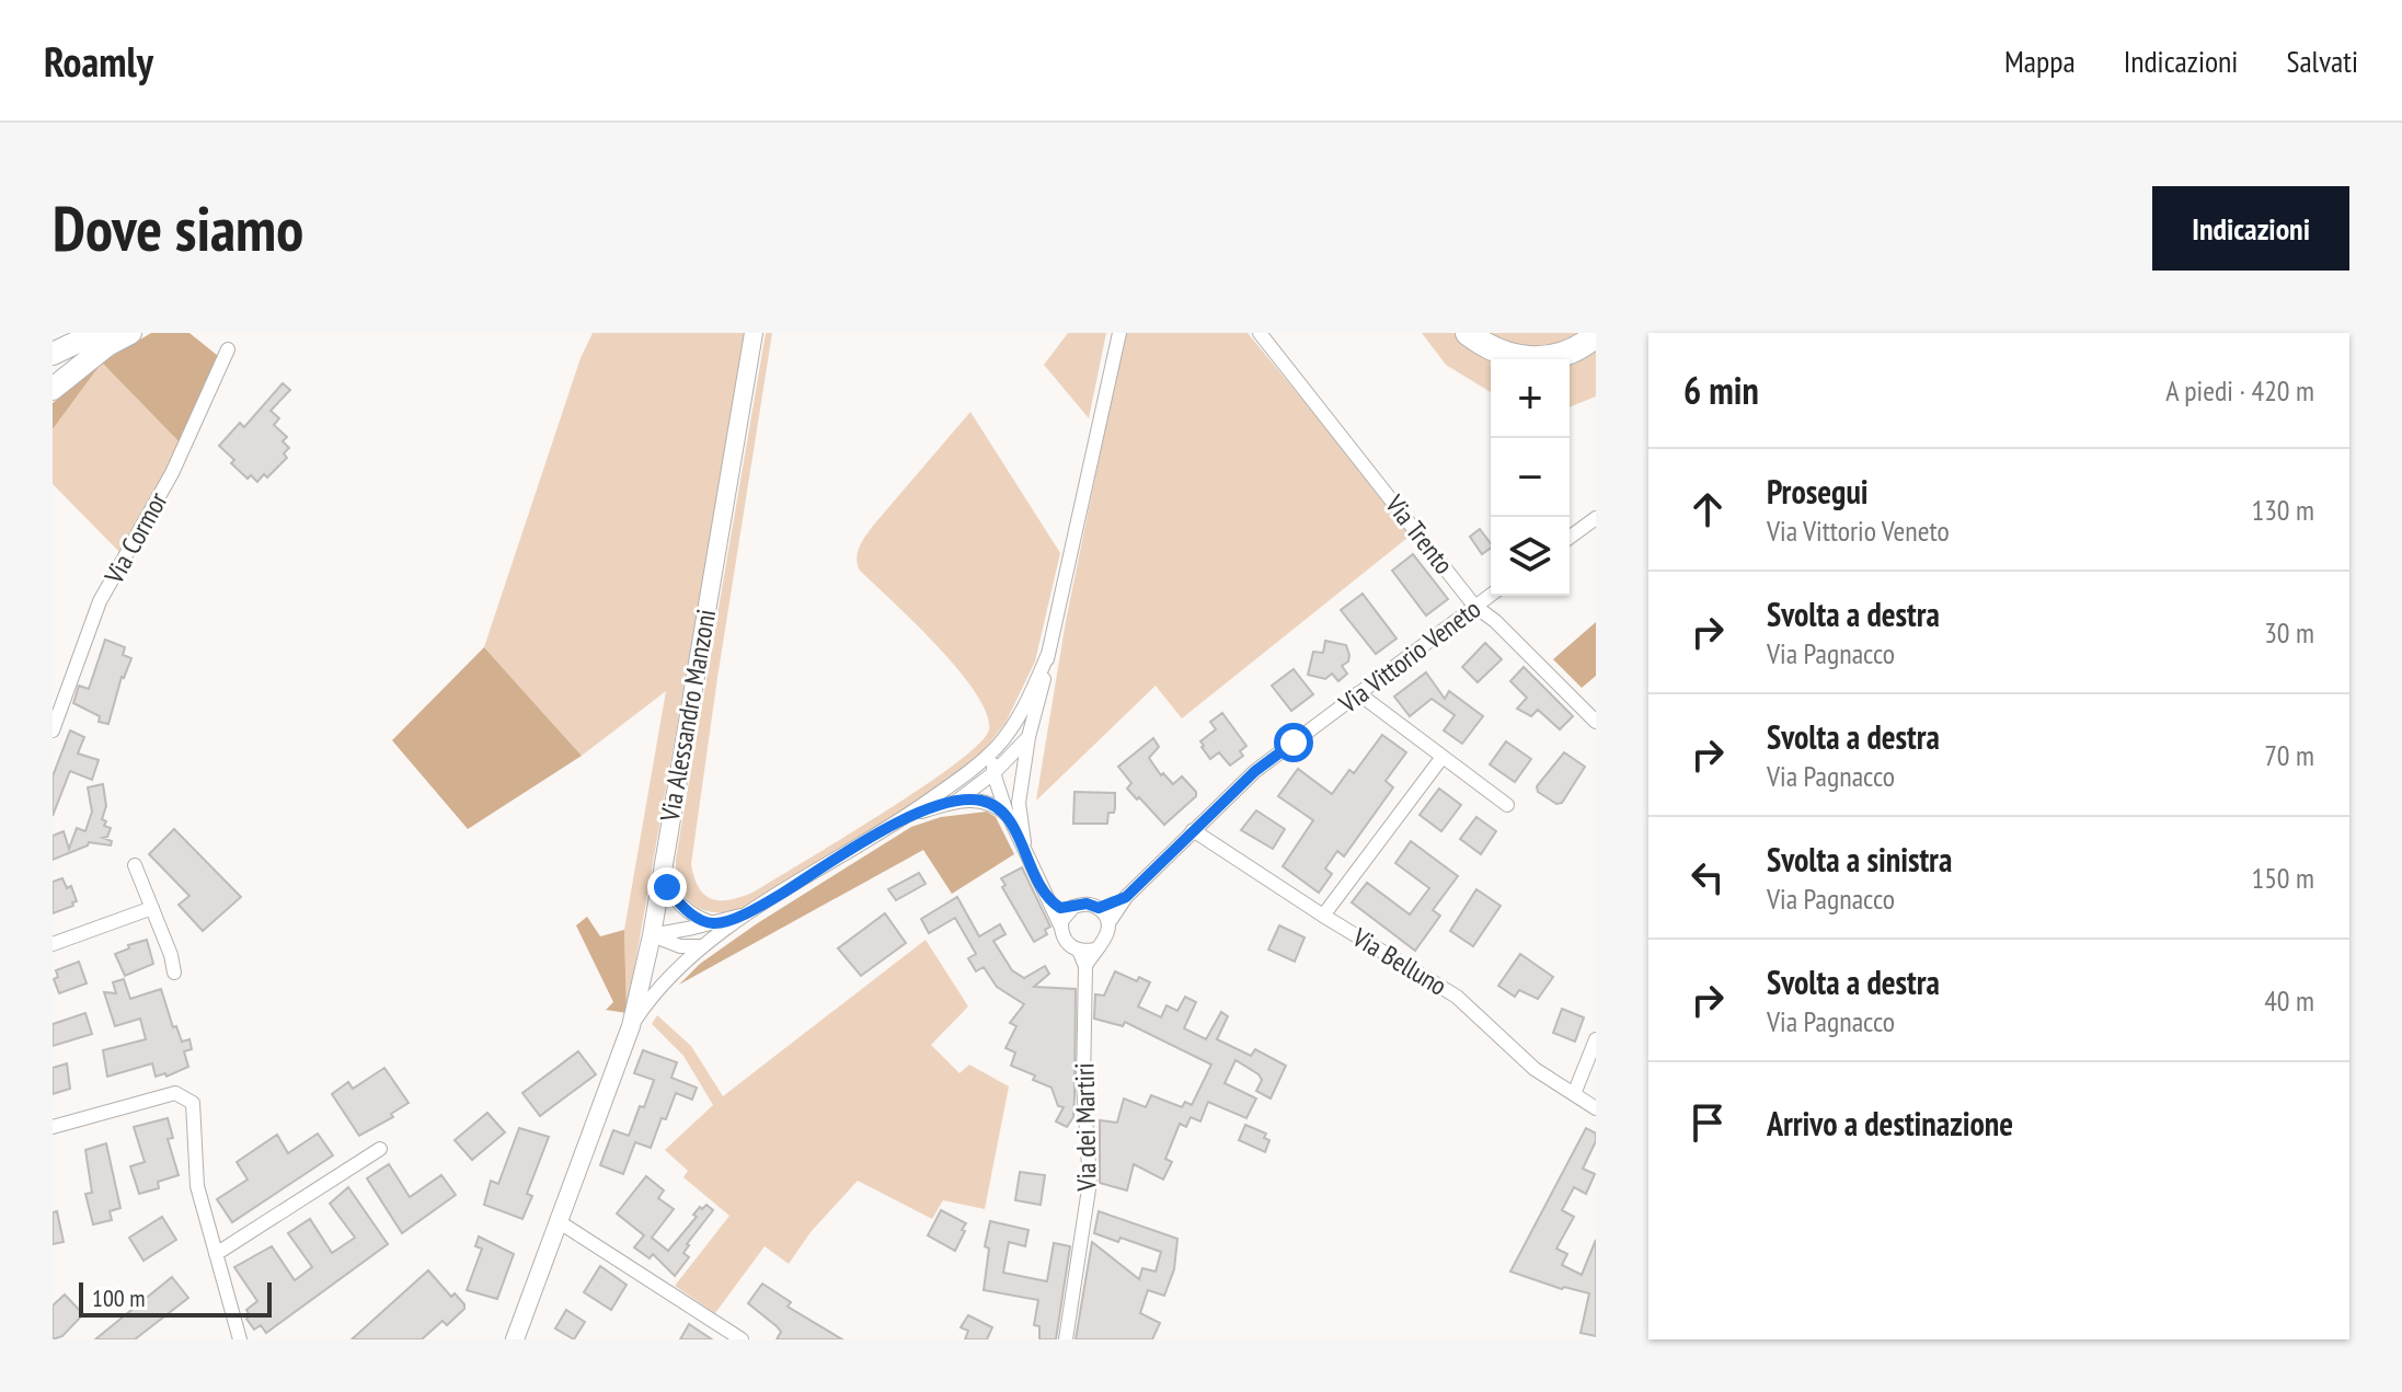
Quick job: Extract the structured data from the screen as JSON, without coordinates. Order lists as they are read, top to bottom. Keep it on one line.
{"streets":{"street":["Via Trento","Via Cormor","Via Vittorio Veneto","Via Alessandro Manzoni","Via Belluno","Via dei Martiri"]},"crossings":[["Via Trento","Via Vittorio Veneto"],["Via Vittorio Veneto","Via Belluno"],["Via Vittorio Veneto","Via dei Martiri"]],"scale_bar":"100 m","page":{"header":"Roamly","nav":["Mappa","Indicazioni","Salvati"],"buttons":"Indicazioni","title":"Dove siamo","heading":["6 min","A piedi · 420 m"],"map_buttons":["+","−"],"list":[["Prosegui","Via Vittorio Veneto","130 m"],["Svolta a destra","Via Pagnacco","30 m"],["Svolta a destra","Via Pagnacco","70 m"],["Svolta a sinistra","Via Pagnacco","150 m"],["Svolta a destra","Via Pagnacco","40 m"],"Arrivo a destinazione"],"scale":"100 m"}}
